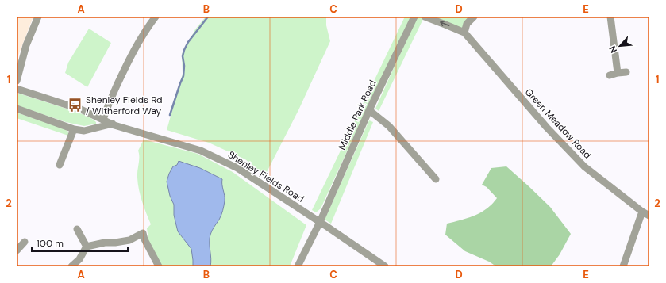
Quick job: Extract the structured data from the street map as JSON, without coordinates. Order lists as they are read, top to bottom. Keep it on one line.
{"streets":{"street":["Middle Park Road","Green Meadow Road","Shenley Fields Road"]},"crossings":[["Middle Park Road","Shenley Fields Road"]],"places":{"bus stop":["Shenley Fields Rd / Witherford Way"]},"scale_bar":"100 m","north":"bottom left","grid":{"columns":["A","B","C","D","E"],"rows":["1","2"]}}
